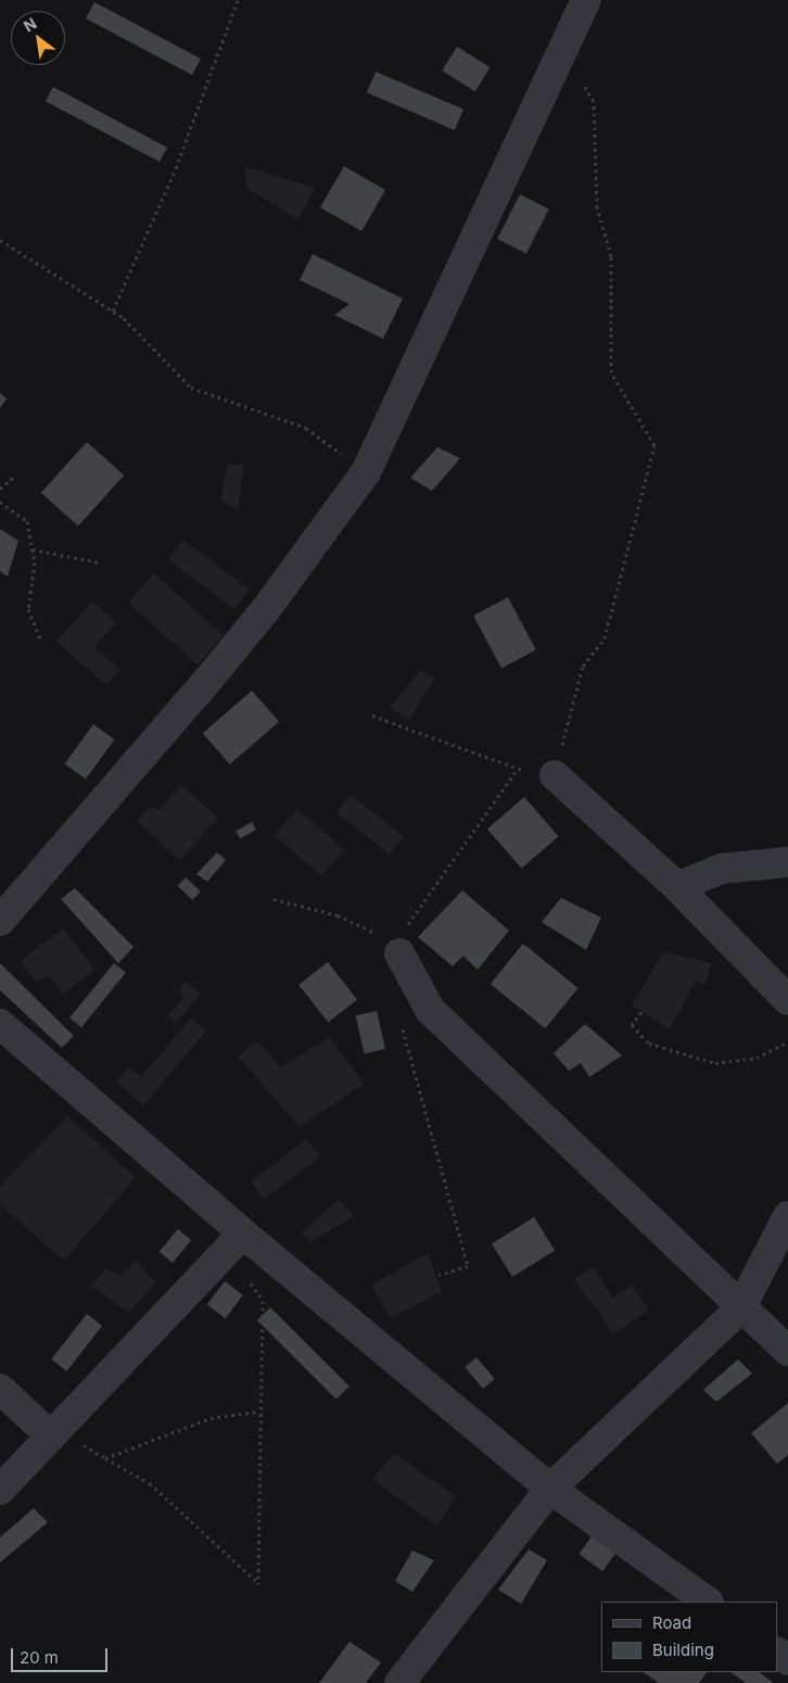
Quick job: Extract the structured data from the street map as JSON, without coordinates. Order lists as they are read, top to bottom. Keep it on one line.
{"legend":["Road","Building"],"scale_bar":"20 m","north":"top left"}
